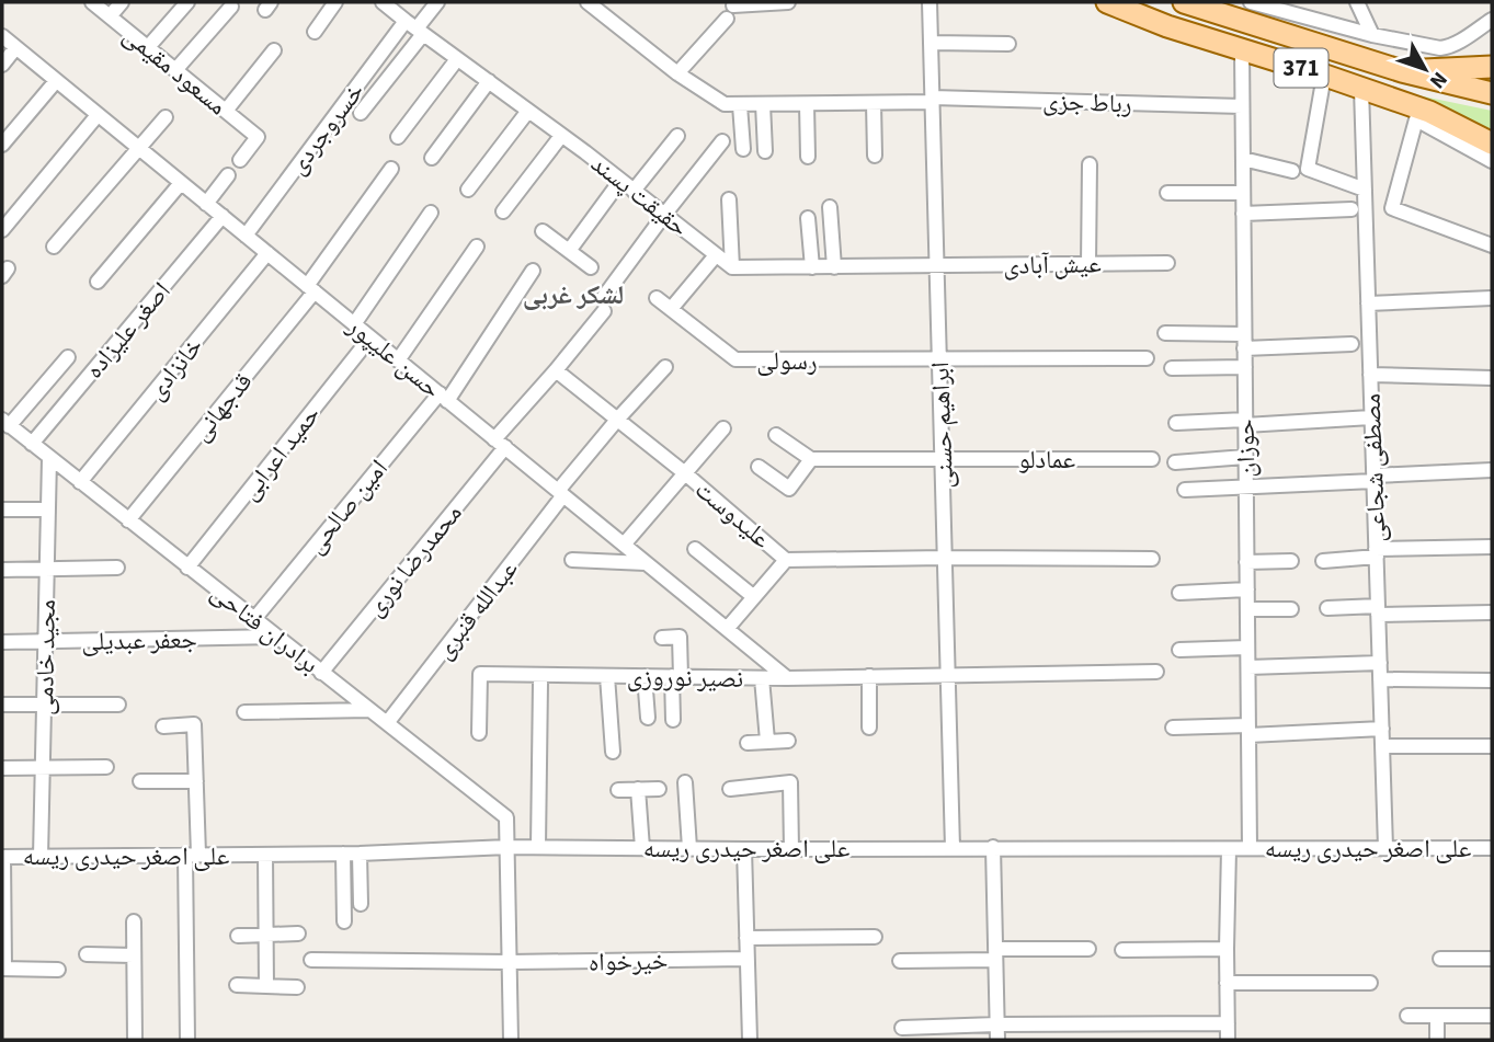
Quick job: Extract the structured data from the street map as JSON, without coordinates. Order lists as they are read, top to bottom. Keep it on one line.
{"streets":{"main road":["371"],"street":["مسعود مقیمی","رباط جزی","خسروجردی","حقیقت پسند","عیش آبادی","اصغر علیزاده","حسن علیپور","رسولی","خانزادی","قدجهانی","ابراهیم حسنی","حوزان","حمید اعرابی","عمادلو","مصطفی شجاعی","امین صالحی","علیدوست","محمدرضا نوری","عبدالله قنبری","برادران فتاحی","جعفر عبدیلی","مجید خادمی","نصیر نوروزی","علی اصغر حیدری ریسه","خیرخواه"]},"crossings":[["371","حوزان"],["371","مصطفی شجاعی"],["رباط جزی","ابراهیم حسنی"],["رباط جزی","حوزان"],["خسروجردی","حقیقت پسند"],["خسروجردی","حسن علیپور"],["حقیقت پسند","محمدرضا نوری"],["عیش آبادی","ابراهیم حسنی"],["اصغر علیزاده","حسن علیپور"],["اصغر علیزاده","برادران فتاحی"],["حسن علیپور","خانزادی"],["حسن علیپور","قدجهانی"],["حسن علیپور","حمید اعرابی"],["حسن علیپور","امین صالحی"],["حسن علیپور","محمدرضا نوری"],["حسن علیپور","عبدالله قنبری"],["حسن علیپور","نصیر نوروزی"],["رسولی","ابراهیم حسنی"],["خانزادی","برادران فتاحی"],["قدجهانی","برادران فتاحی"],["ابراهیم حسنی","عمادلو"],["ابراهیم حسنی","علیدوست"],["ابراهیم حسنی","نصیر نوروزی"],["ابراهیم حسنی","علی اصغر حیدری ریسه"],["حوزان","علی اصغر حیدری ریسه"],["حمید اعرابی","برادران فتاحی"],["مصطفی شجاعی","علی اصغر حیدری ریسه"],["امین صالحی","برادران فتاحی"],["علیدوست","محمدرضا نوری"],["علیدوست","عبدالله قنبری"],["محمدرضا نوری","برادران فتاحی"],["عبدالله قنبری","برادران فتاحی"],["برادران فتاحی","جعفر عبدیلی"],["برادران فتاحی","مجید خادمی"],["برادران فتاحی","علی اصغر حیدری ریسه"],["برادران فتاحی","خیرخواه"],["جعفر عبدیلی","مجید خادمی"],["مجید خادمی","علی اصغر حیدری ریسه"]],"districts":["لشکر غربی"],"north":"bottom right"}
